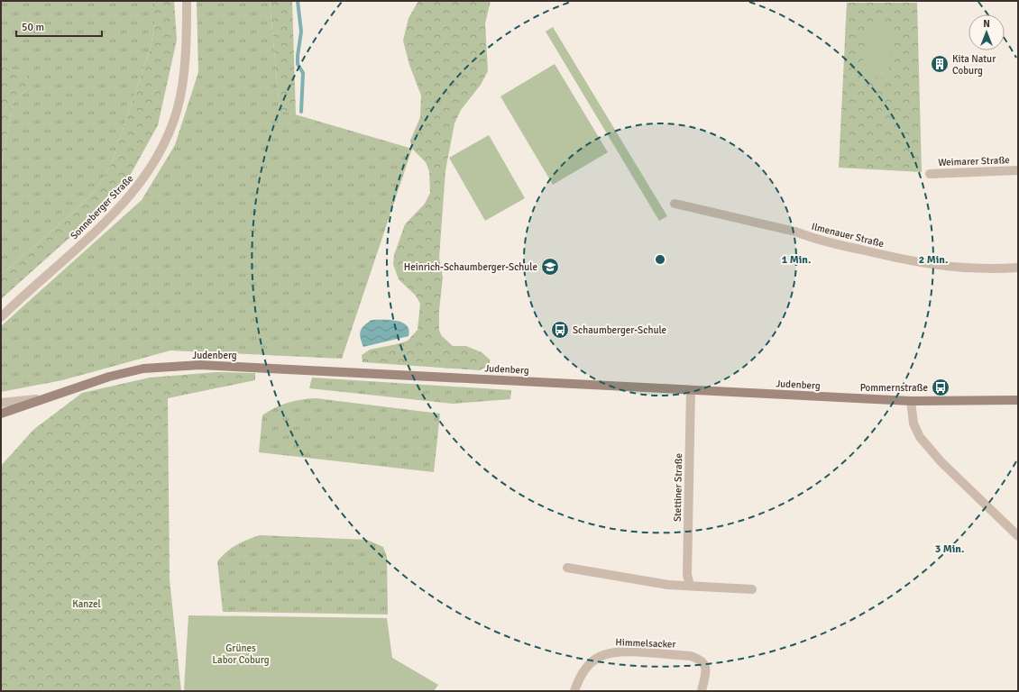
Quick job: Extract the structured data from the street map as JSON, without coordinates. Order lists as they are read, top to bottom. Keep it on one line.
{"streets":{"street":["Weimarer Straße","Sonneberger Straße","Ilmenauer Straße","Judenberg","Stettiner Straße","Himmelsacker"]},"crossings":[["Judenberg","Stettiner Straße"]],"parks":["Kanzel","Grünes Labor Coburg"],"places":{"building":["Kita Natur Coburg"],"school or university":["Heinrich-Schaumberger-Schule"],"bus stop":["Schaumberger-Schule","Pommernstraße"]},"scale_bar":"50 m","north":"top","rings":["1 Min.","2 Min.","3 Min."]}
